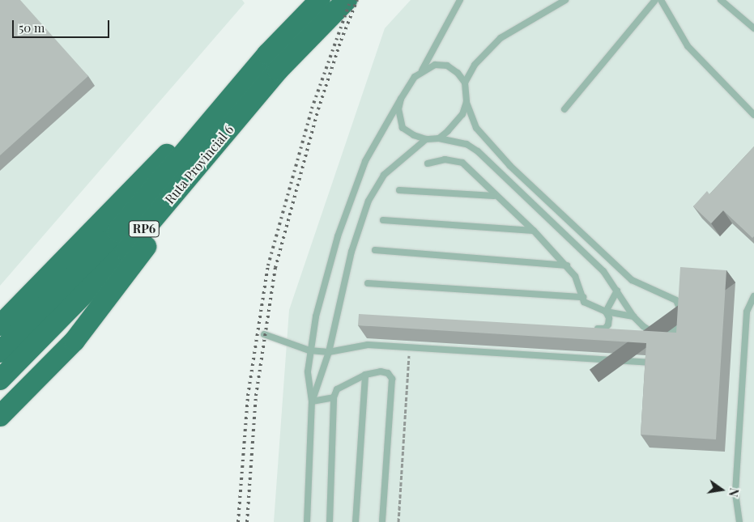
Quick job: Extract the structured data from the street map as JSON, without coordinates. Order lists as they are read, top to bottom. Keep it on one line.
{"streets":{"highway":["Ruta Provincial 6","RP6"]},"scale_bar":"50 m","north":"right"}
